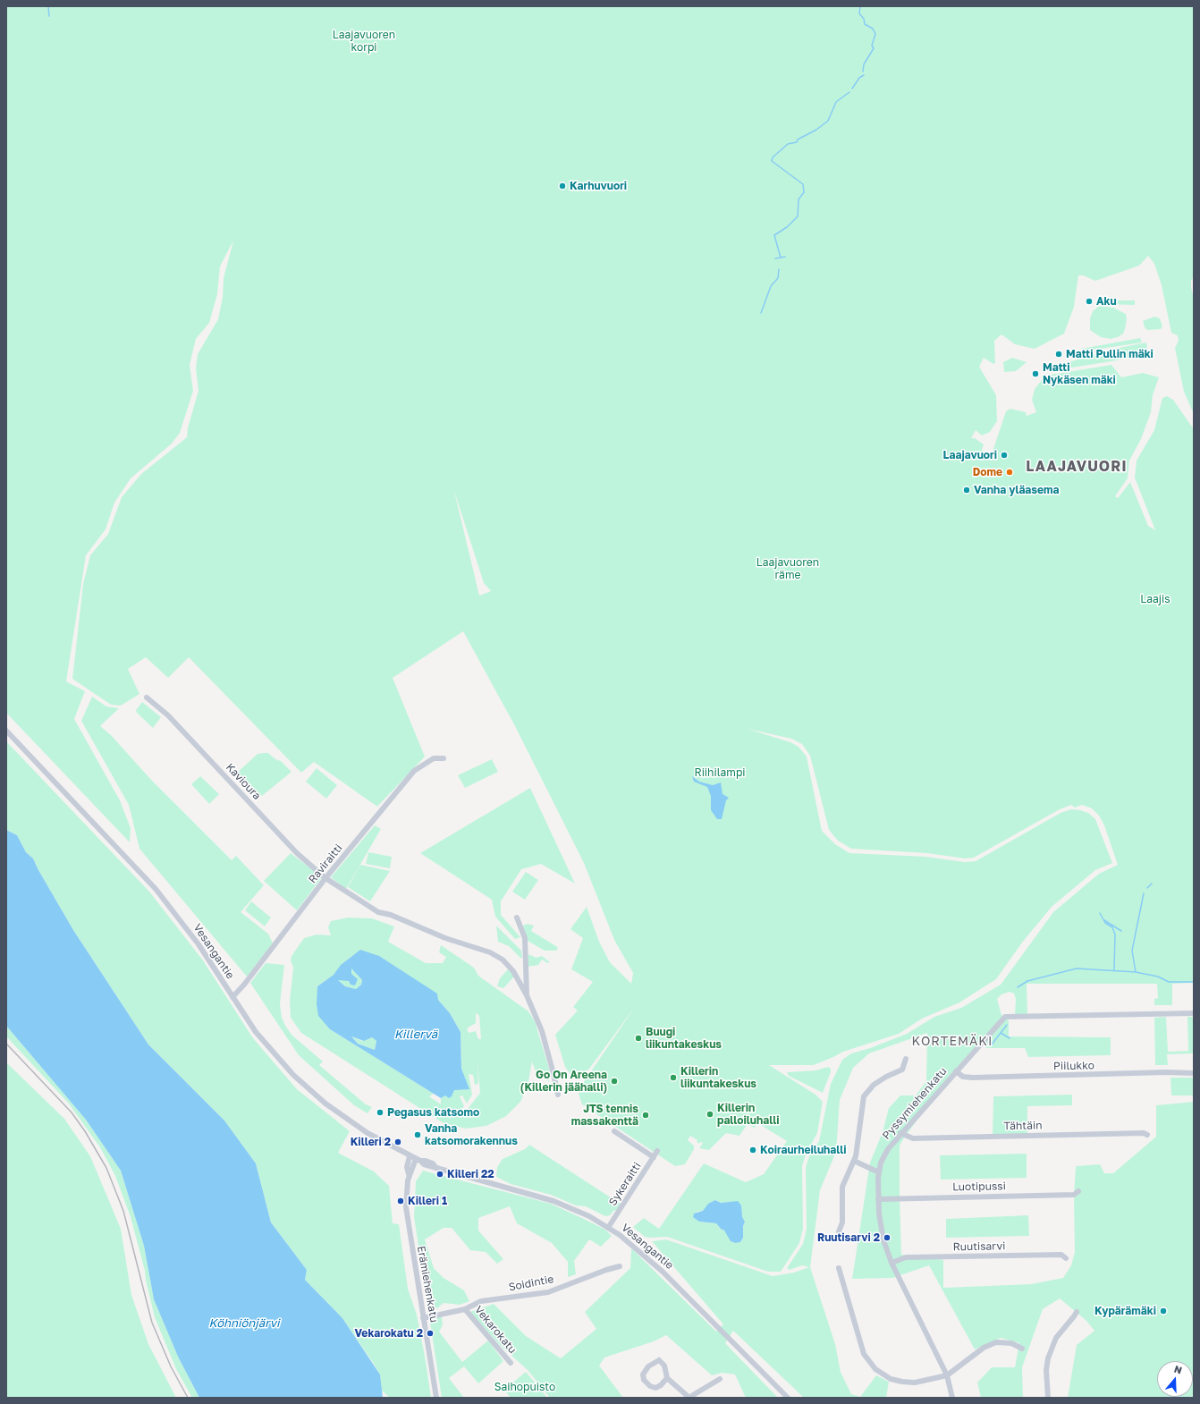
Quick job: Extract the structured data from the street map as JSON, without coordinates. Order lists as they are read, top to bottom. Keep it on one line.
{"streets":{"street":["Kavioura","Raviraitti","Vesangantie","Piilukko","Pyssymiehenkatu","Tähtäin","Sykeraitti","Luotipussi","Ruutisarvi","Soidintie","Erämiehenkatu","Vekarokatu"]},"crossings":[["Kavioura","Raviraitti"],["Raviraitti","Vesangantie"],["Vesangantie","Sykeraitti"],["Vesangantie","Erämiehenkatu"],["Piilukko","Pyssymiehenkatu"],["Pyssymiehenkatu","Tähtäin"],["Pyssymiehenkatu","Luotipussi"],["Pyssymiehenkatu","Ruutisarvi"],["Soidintie","Vekarokatu"],["Erämiehenkatu","Vekarokatu"]],"districts":["LAAJAVUORI","KORTEMÄKI"],"water":["Killervä","Köhniönjärvi"],"parks":["Laajavuoren korpi","Laajavuoren räme","Laajis","Riihilampi","Saihopuisto"],"places":["Karhuvuori","Aku","Matti Pullin mäki","Matti Nykäsen mäki","Laajavuori","Dome","Vanha yläasema","Buugi liikuntakeskus","Killerin liikuntakeskus","Go On Areena (Killerin jäähalli)","Pegasus katsomo","Killerin palloiluhalli","JTS tennis massakenttä","Vanha katsomorakennus","Killeri 2","Koiraurheiluhalli","Killeri 22","Killeri 1","Ruutisarvi 2","Kypärämäki","Vekarokatu 2"],"north":"top"}
